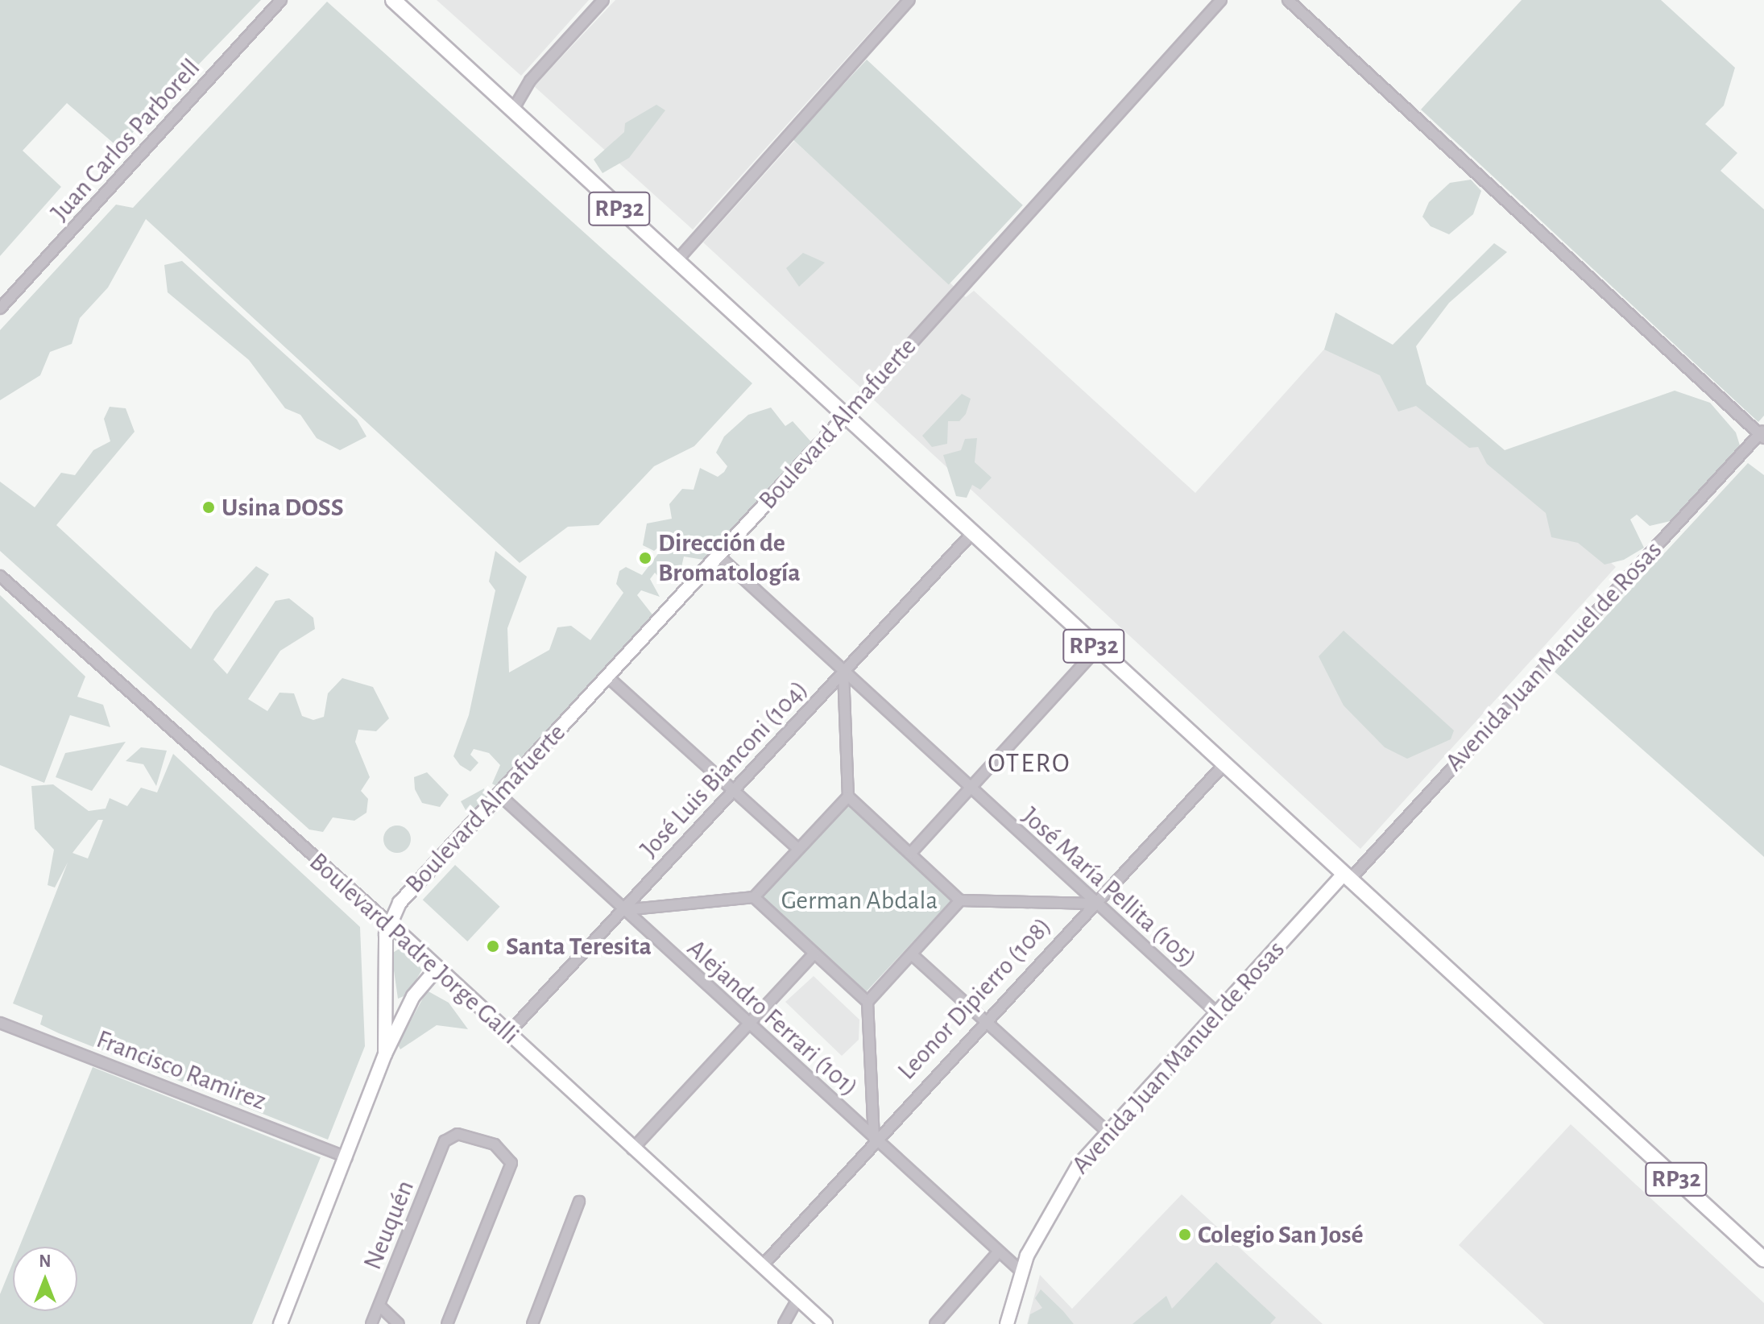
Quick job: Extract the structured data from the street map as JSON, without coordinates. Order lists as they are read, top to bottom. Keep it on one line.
{"streets":{"main road":["RP32","Boulevard Almafuerte","Avenida Juan Manuel de Rosas","Boulevard Padre Jorge Galli"],"street":["Juan Carlos Parborell","José Luis Bianconi (104)","José María Pellita (105)","Leonor Dipierro (108)","Alejandro Ferrari (101)","Francisco Ramirez","Neuquén"]},"crossings":[["RP32","Boulevard Almafuerte"],["RP32","Avenida Juan Manuel de Rosas"],["RP32","José Luis Bianconi (104)"],["RP32","Leonor Dipierro (108)"],["Boulevard Almafuerte","José María Pellita (105)"],["Boulevard Almafuerte","Boulevard Padre Jorge Galli"],["Boulevard Almafuerte","Alejandro Ferrari (101)"],["Avenida Juan Manuel de Rosas","José María Pellita (105)"],["Avenida Juan Manuel de Rosas","Alejandro Ferrari (101)"],["José Luis Bianconi (104)","José María Pellita (105)"],["José Luis Bianconi (104)","Boulevard Padre Jorge Galli"],["José Luis Bianconi (104)","Alejandro Ferrari (101)"],["José María Pellita (105)","Leonor Dipierro (108)"],["Boulevard Padre Jorge Galli","Leonor Dipierro (108)"],["Leonor Dipierro (108)","Alejandro Ferrari (101)"]],"districts":["OTERO"],"parks":["German Abdala"],"places":["Usina DOSS","Dirección de Bromatología","Santa Teresita","Colegio San José"],"north":"top"}
